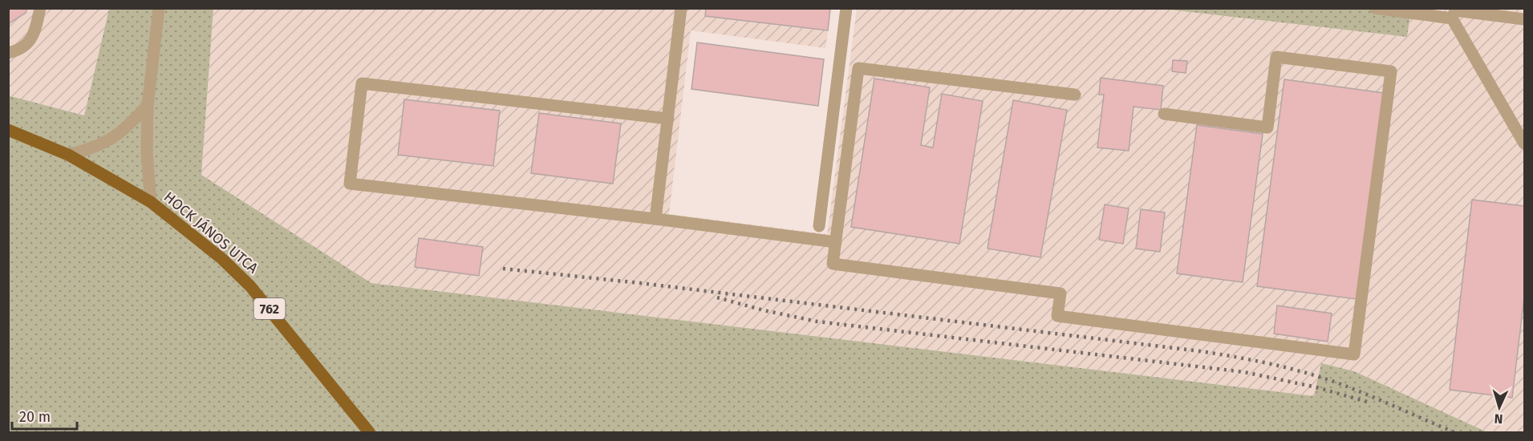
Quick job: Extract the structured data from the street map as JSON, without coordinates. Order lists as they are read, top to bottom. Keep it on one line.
{"streets":{"main road":["HOCK JÁNOS UTCA","762"]},"scale_bar":"20 m","north":"bottom"}
